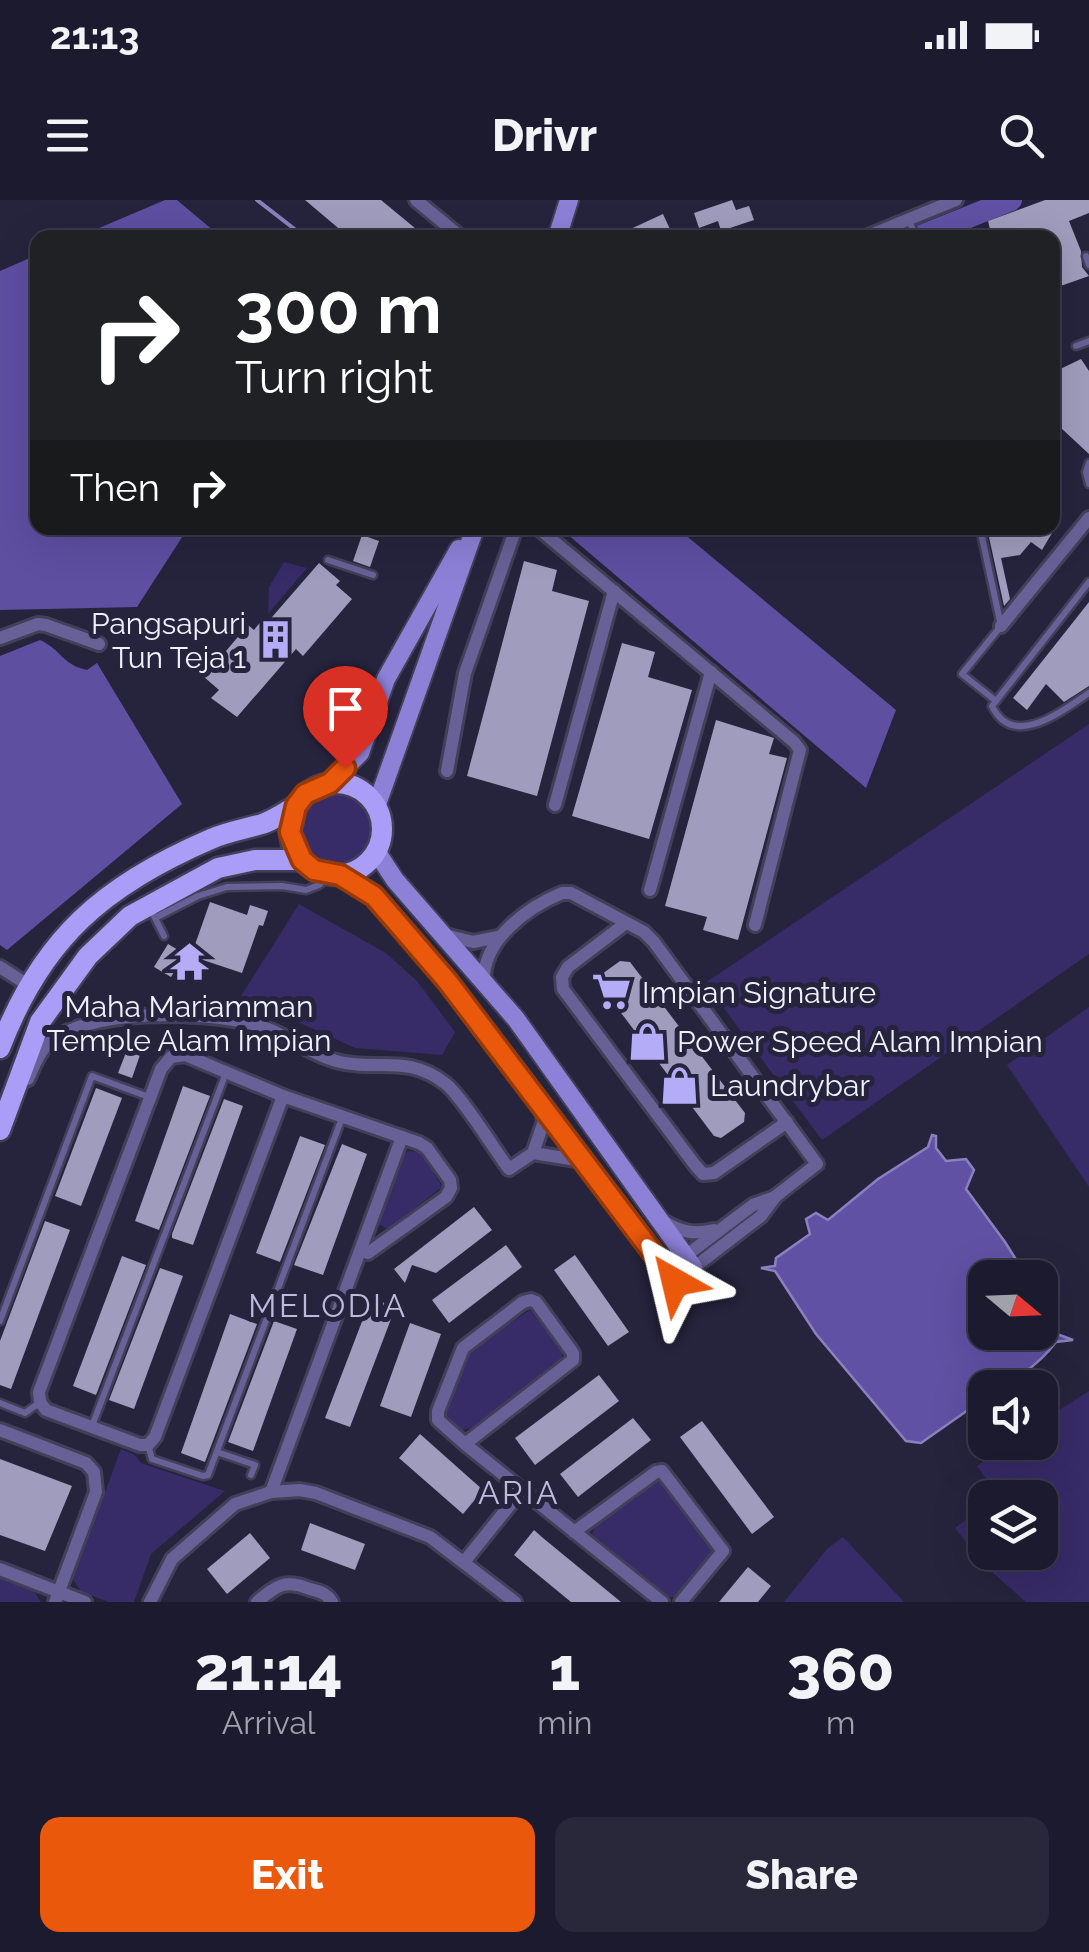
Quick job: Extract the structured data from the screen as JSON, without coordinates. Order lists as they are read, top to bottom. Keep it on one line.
{"districts":["MELODIA","ARIA"],"places":{"building":["Pangsapuri Tun Teja 1"],"temple":["Maha Mariamman Temple Alam Impian"],"supermarket":["Impian Signature"],"shop":["Power Speed Alam Impian","Laundrybar"]},"north":"right","page":{"status":"21:13","header":"Drivr","turn":["300 m","Turn right"],"then":"Then","eta":["21:14","Arrival","1","min","360","m"],"buttons":["Exit","Share"]}}
